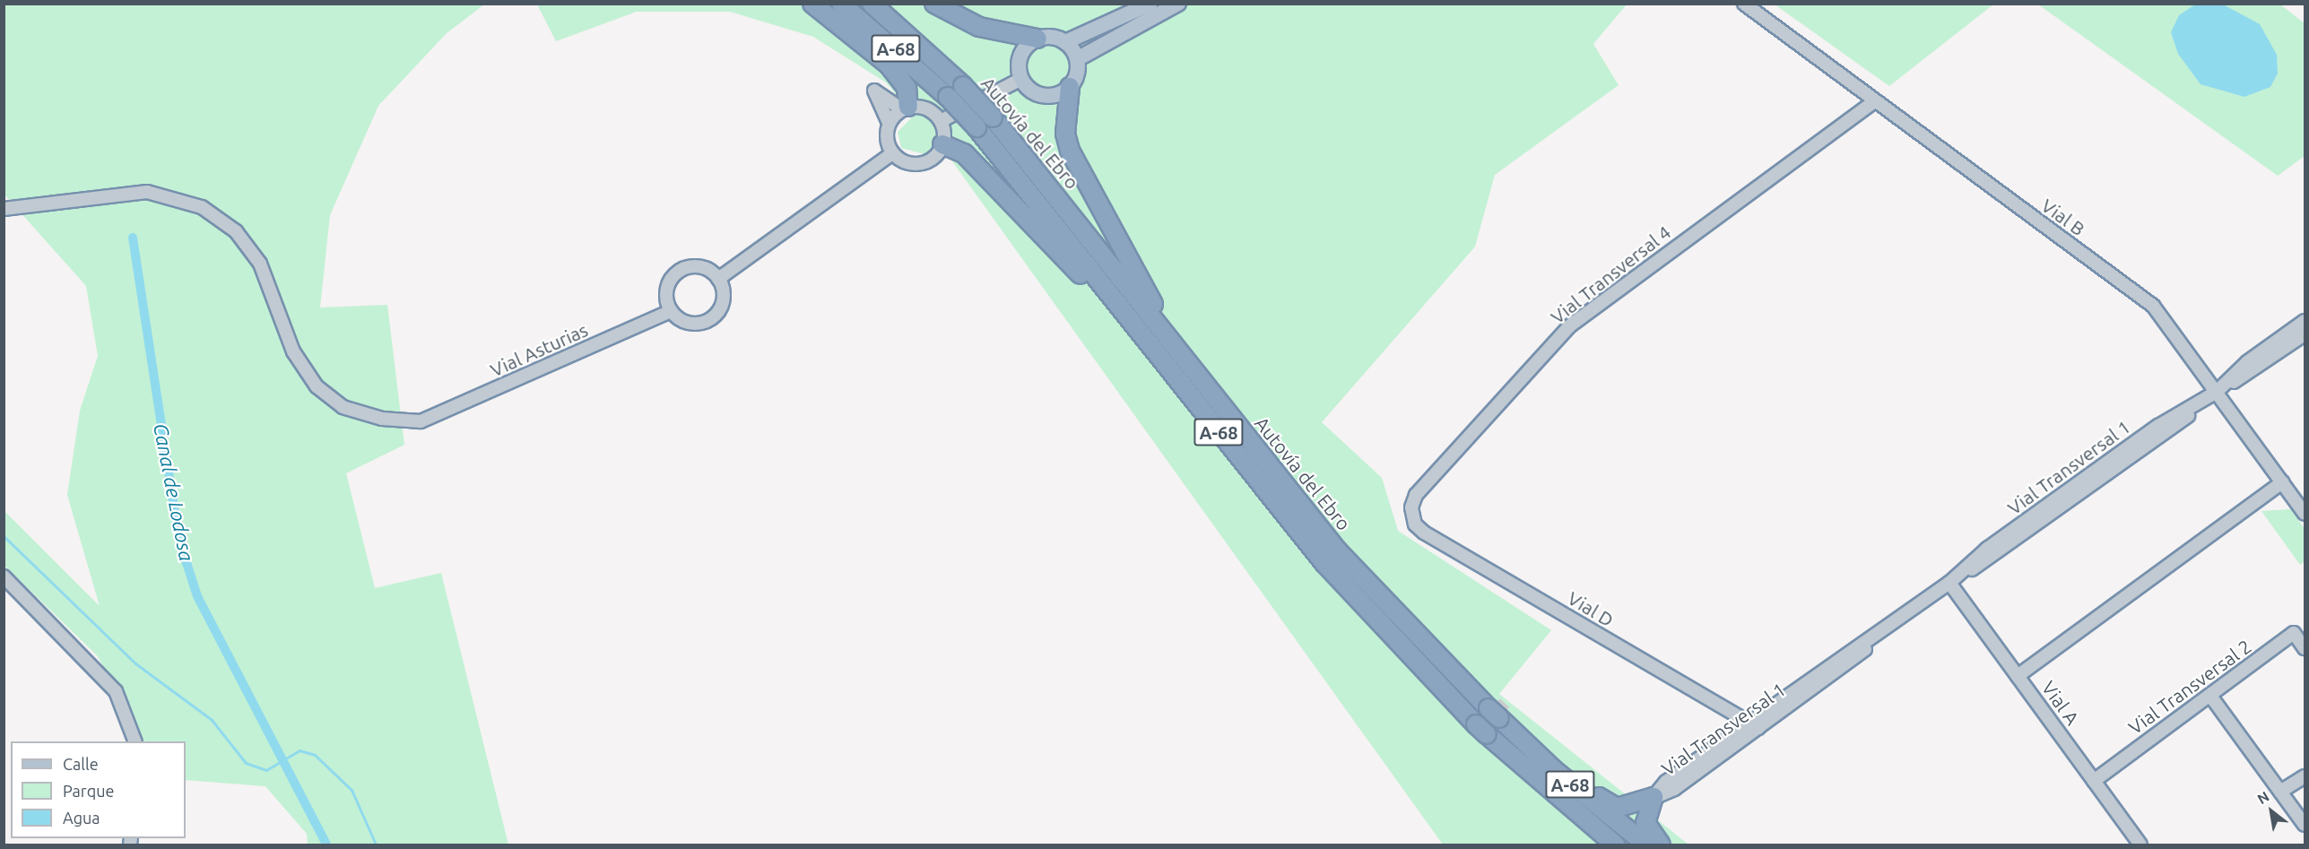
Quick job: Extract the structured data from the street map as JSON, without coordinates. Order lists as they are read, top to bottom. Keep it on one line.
{"streets":{"highway":["A-68","Autovía del Ebro"],"street":["Vial B","Vial Transversal 4","Vial Asturias","Vial Transversal 1","Vial D","Vial Transversal 2","Vial A"]},"crossings":[["Vial B","Vial Transversal 4"],["Vial B","Vial Transversal 1"],["Vial Transversal 4","Vial D"],["Vial Transversal 1","Vial D"],["Vial Transversal 1","Vial A"],["Vial Transversal 2","Vial A"]],"water":["Canal de Lodosa"],"legend":["Calle","Parque","Agua"],"north":"top left"}
